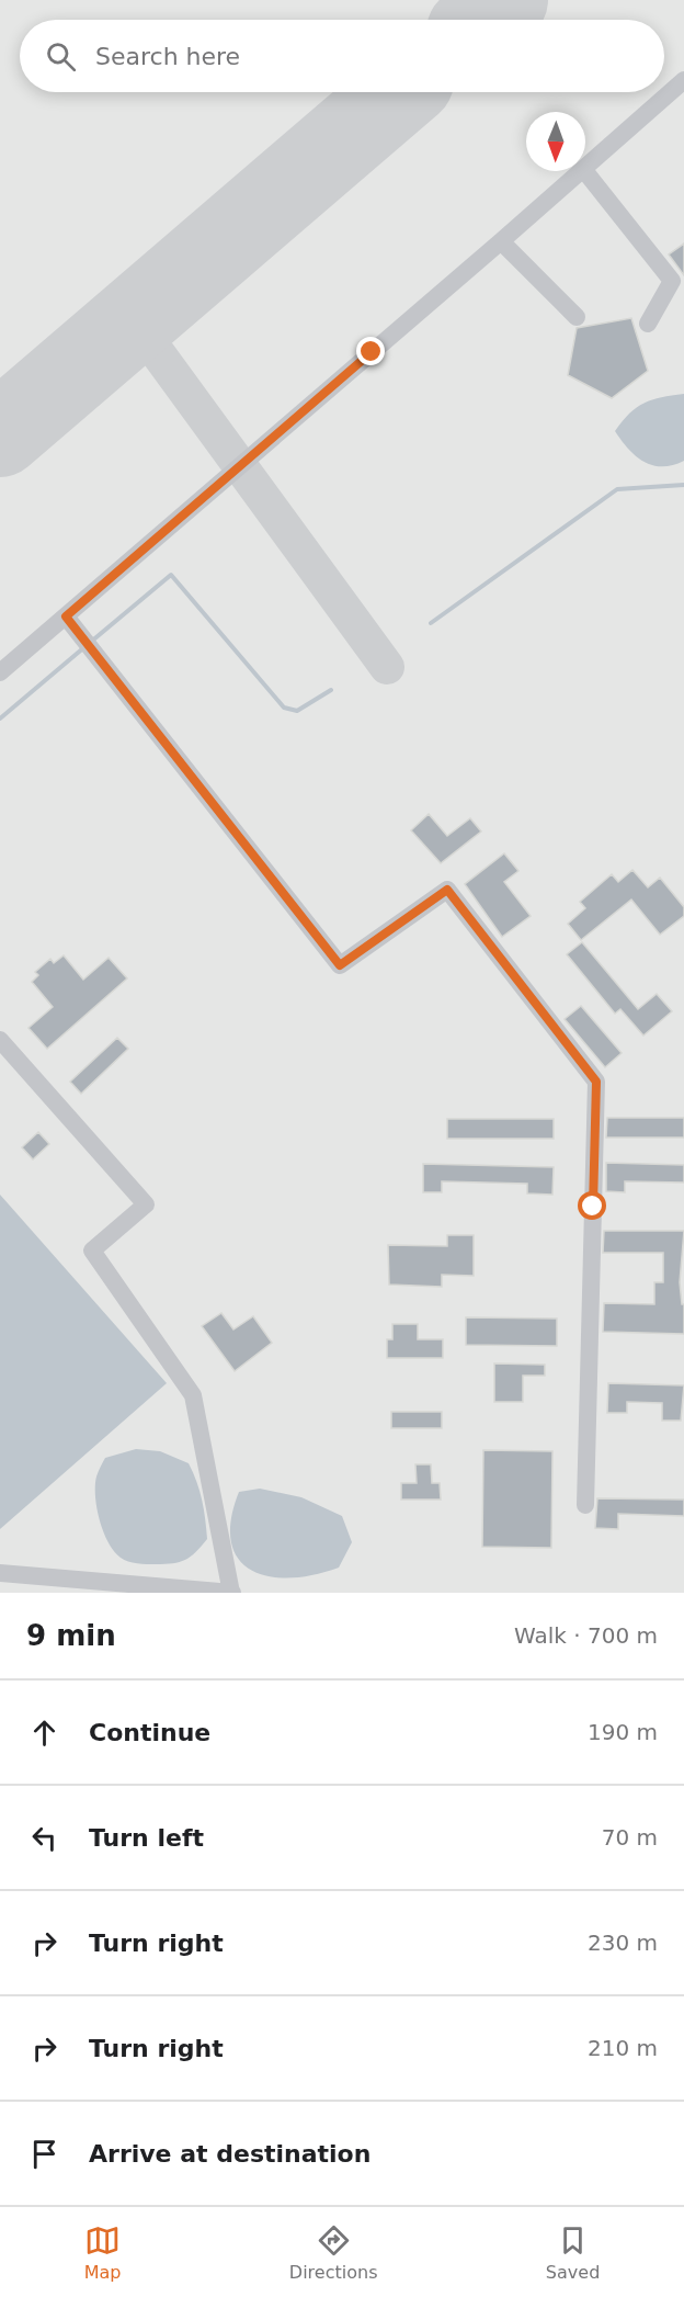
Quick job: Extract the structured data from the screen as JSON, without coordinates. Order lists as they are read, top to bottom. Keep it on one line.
{"north":"bottom","page":{"search":"Search here","heading":["9 min","Walk · 700 m"],"list":[["Continue","190 m"],["Turn left","70 m"],["Turn right","230 m"],["Turn right","210 m"],"Arrive at destination"],"nav":["Map","Directions","Saved"]}}
